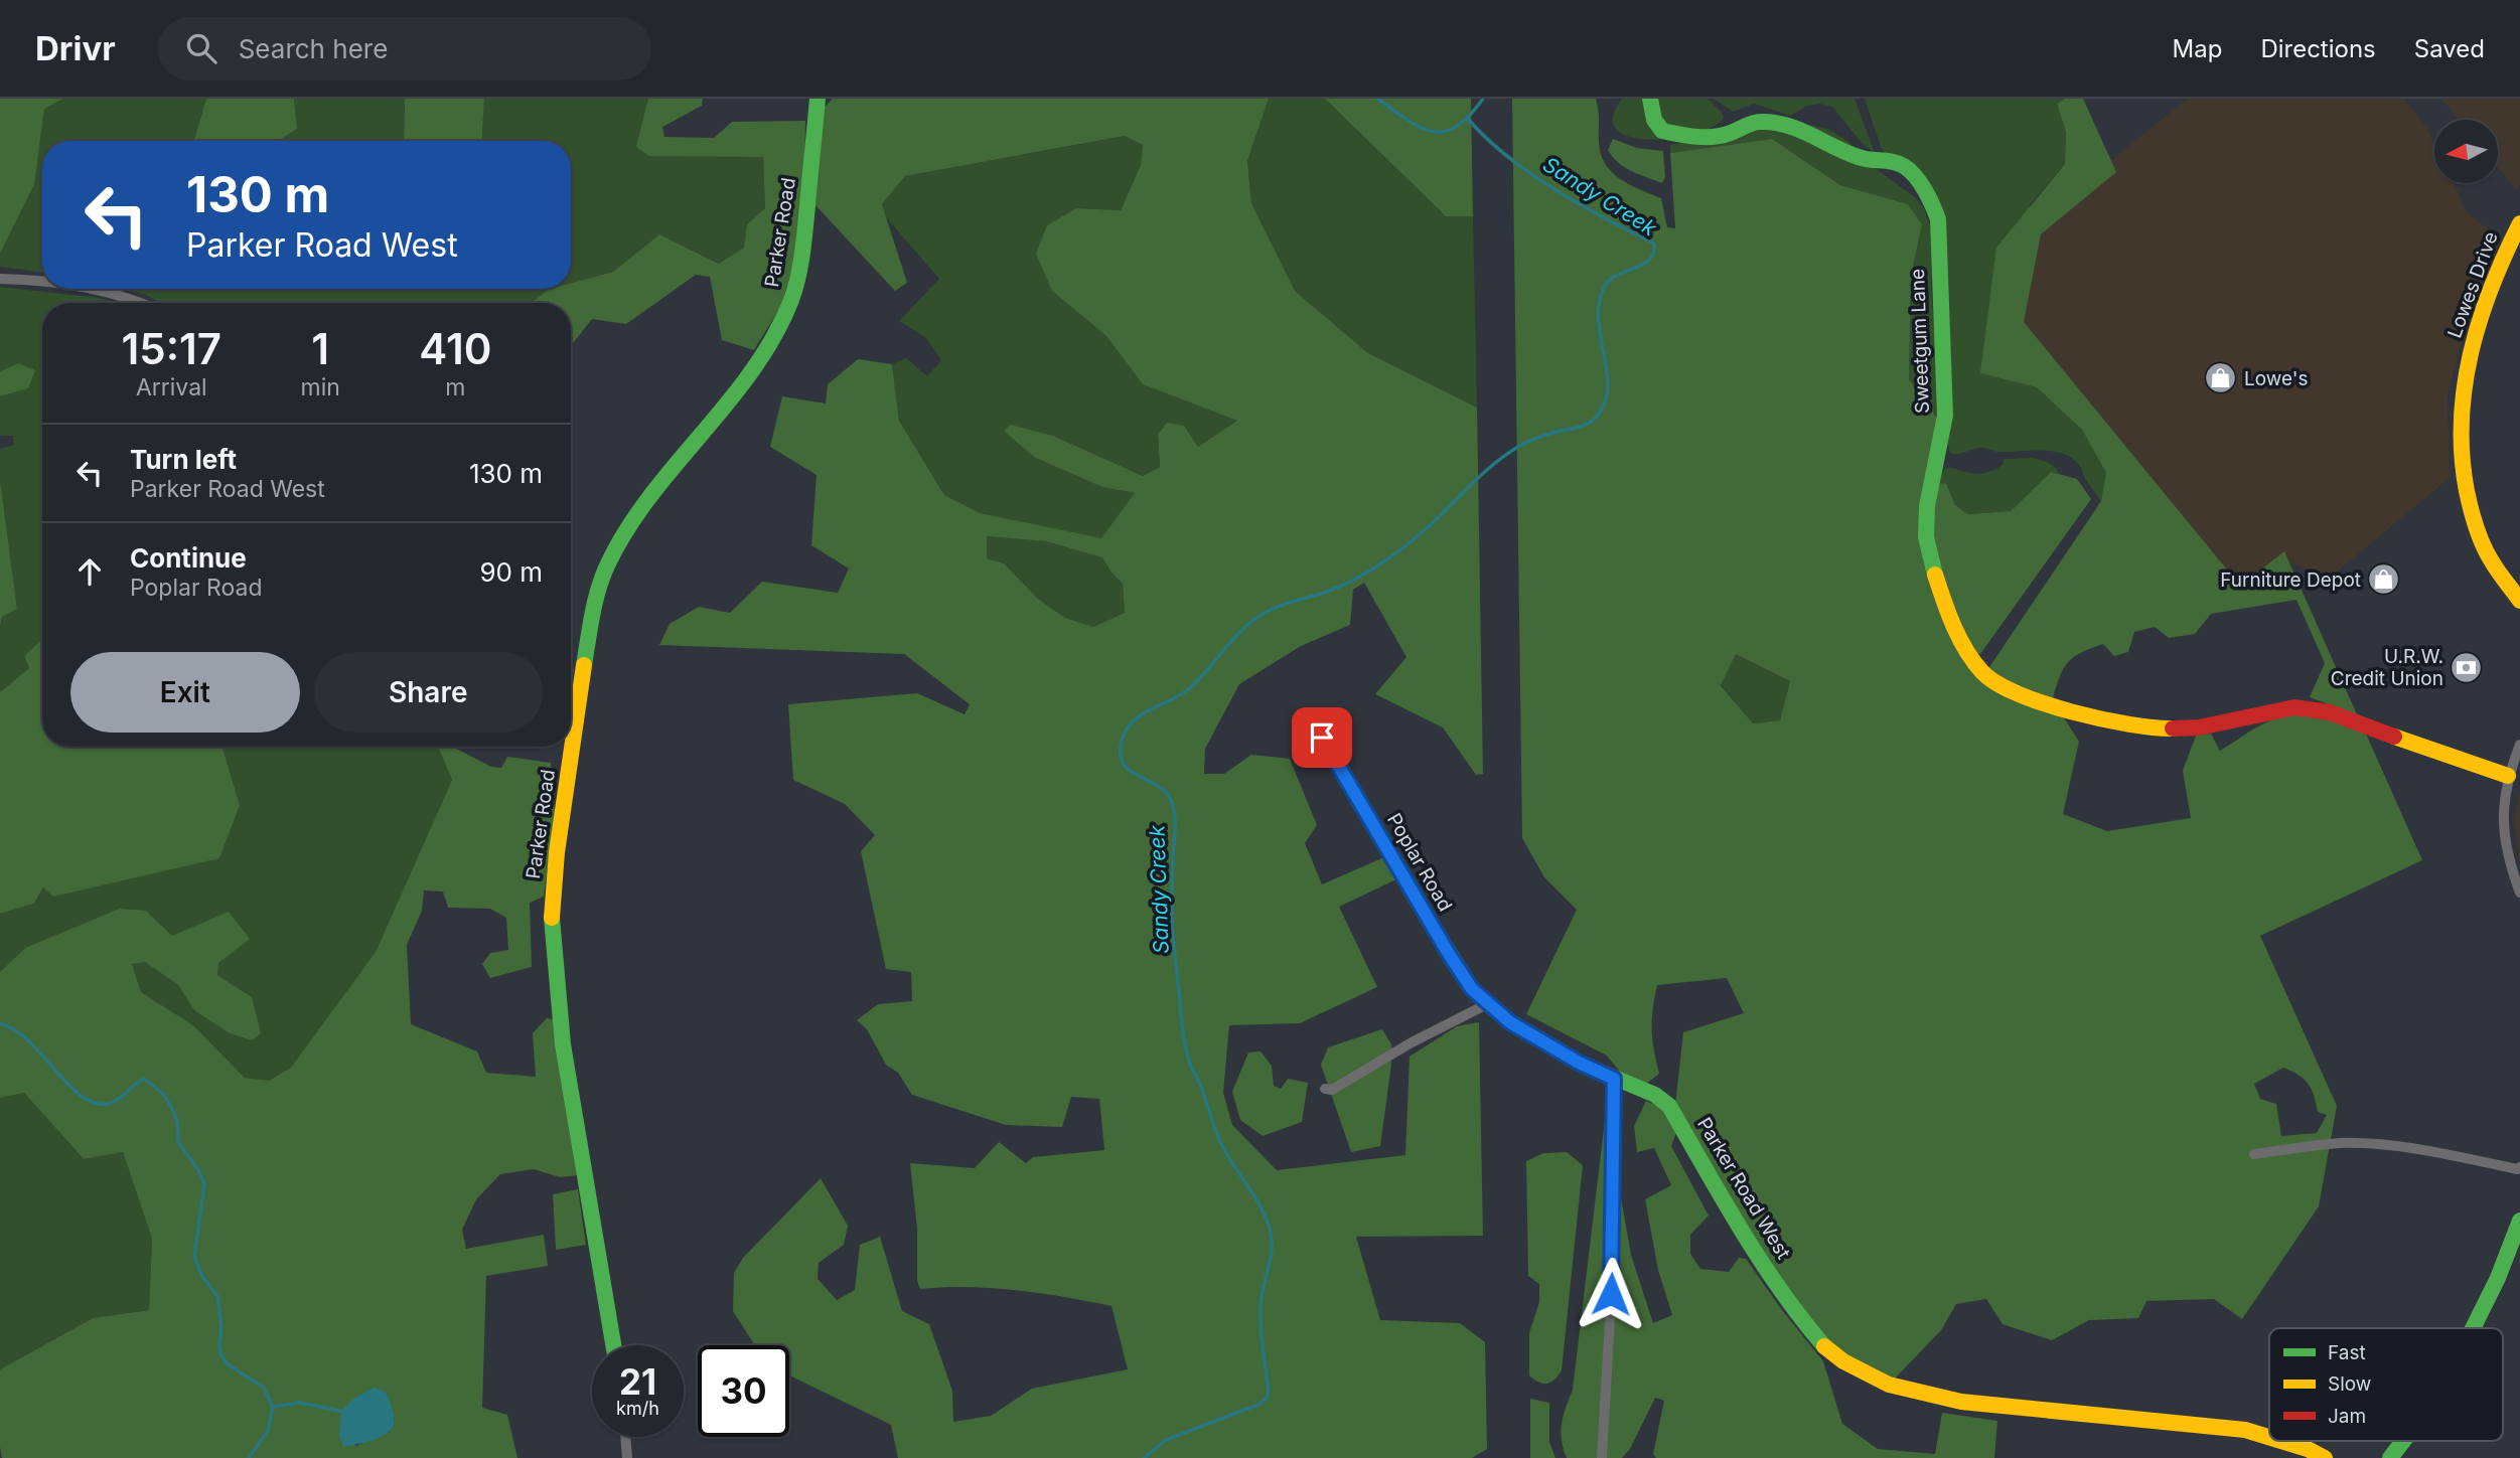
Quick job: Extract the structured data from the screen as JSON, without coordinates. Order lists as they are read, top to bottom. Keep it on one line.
{"streets":{"street":["Parker Road","Lowes Drive","Sweetgum Lane","Poplar Road","Parker Road West"]},"crossings":[["Poplar Road","Parker Road West"]],"water":["Sandy Creek"],"places":{"shop":["Lowe's","Furniture Depot"],"bank":["U.R.W. Credit Union"]},"legend":["Fast","Slow","Jam"],"north":"left","page":{"header":"Drivr","search":"Search here","nav":["Map","Directions","Saved"],"turn":["130 m","Parker Road West"],"eta":["15:17","Arrival","1","min","410","m"],"list":[{"name":"Turn left","note":"Parker Road West","value":"130 m"},{"name":"Continue","note":"Poplar Road","value":"90 m"}],"buttons":["Exit","Share"],"speed":"21 km/h","limit":"30"}}
